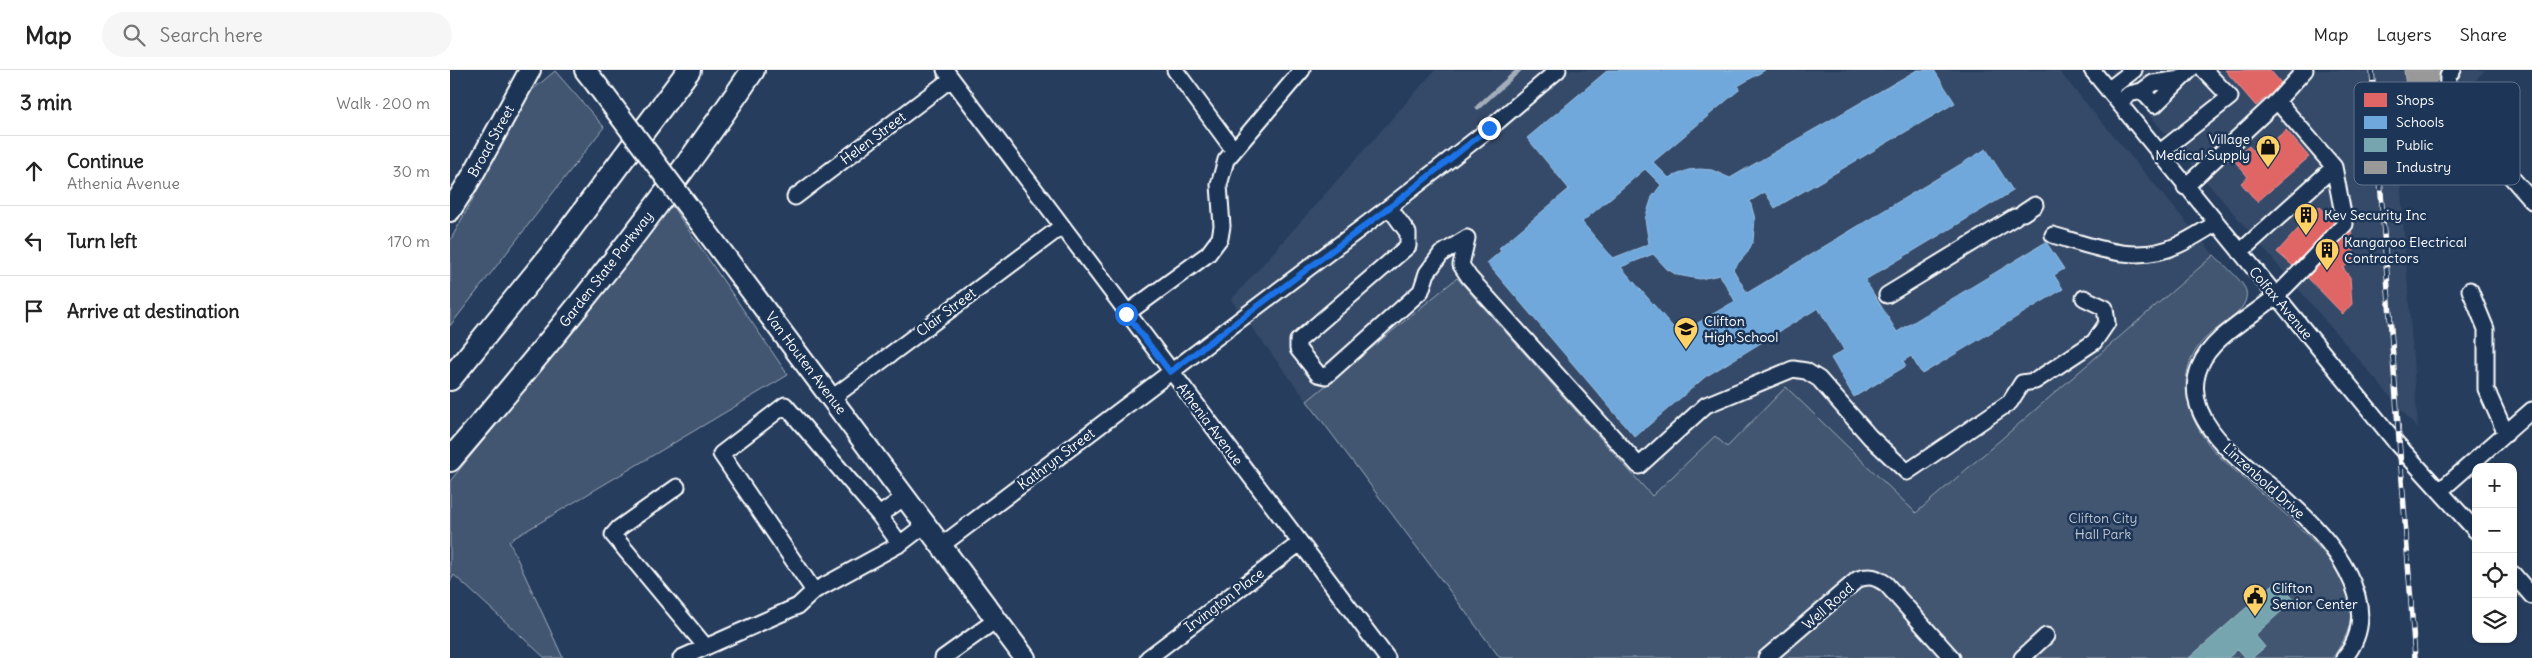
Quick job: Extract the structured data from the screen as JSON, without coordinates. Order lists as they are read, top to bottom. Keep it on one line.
{"streets":{"highway":["Garden State Parkway"],"main road":["Broad Street","Van Houten Avenue"],"street":["Helen Street","Colfax Avenue","Clair Street","Athenia Avenue","Kathryn Street","Linzenbold Drive","Irvington Place","Well Road"]},"crossings":[["Helen Street","Athenia Avenue"],["Colfax Avenue","Linzenbold Drive"],["Clair Street","Van Houten Avenue"],["Clair Street","Athenia Avenue"],["Van Houten Avenue","Kathryn Street"],["Athenia Avenue","Kathryn Street"],["Athenia Avenue","Irvington Place"]],"parks":["Clifton City Hall Park"],"places":{"shop":["Village Medical Supply"],"building":["Kev Security Inc","Kangaroo Electrical Contractors"],"school or university":["Clifton High School"],"public building":["Clifton Senior Center"]},"legend":["Shops","Schools","Public","Industry"],"page":{"header":"Map","search":"Search here","nav":["Map","Layers","Share"],"heading":["3 min","Walk · 200 m"],"list":[["Continue","Athenia Avenue","30 m"],["Turn left","170 m"],"Arrive at destination"],"map_buttons":["+","−"]}}
